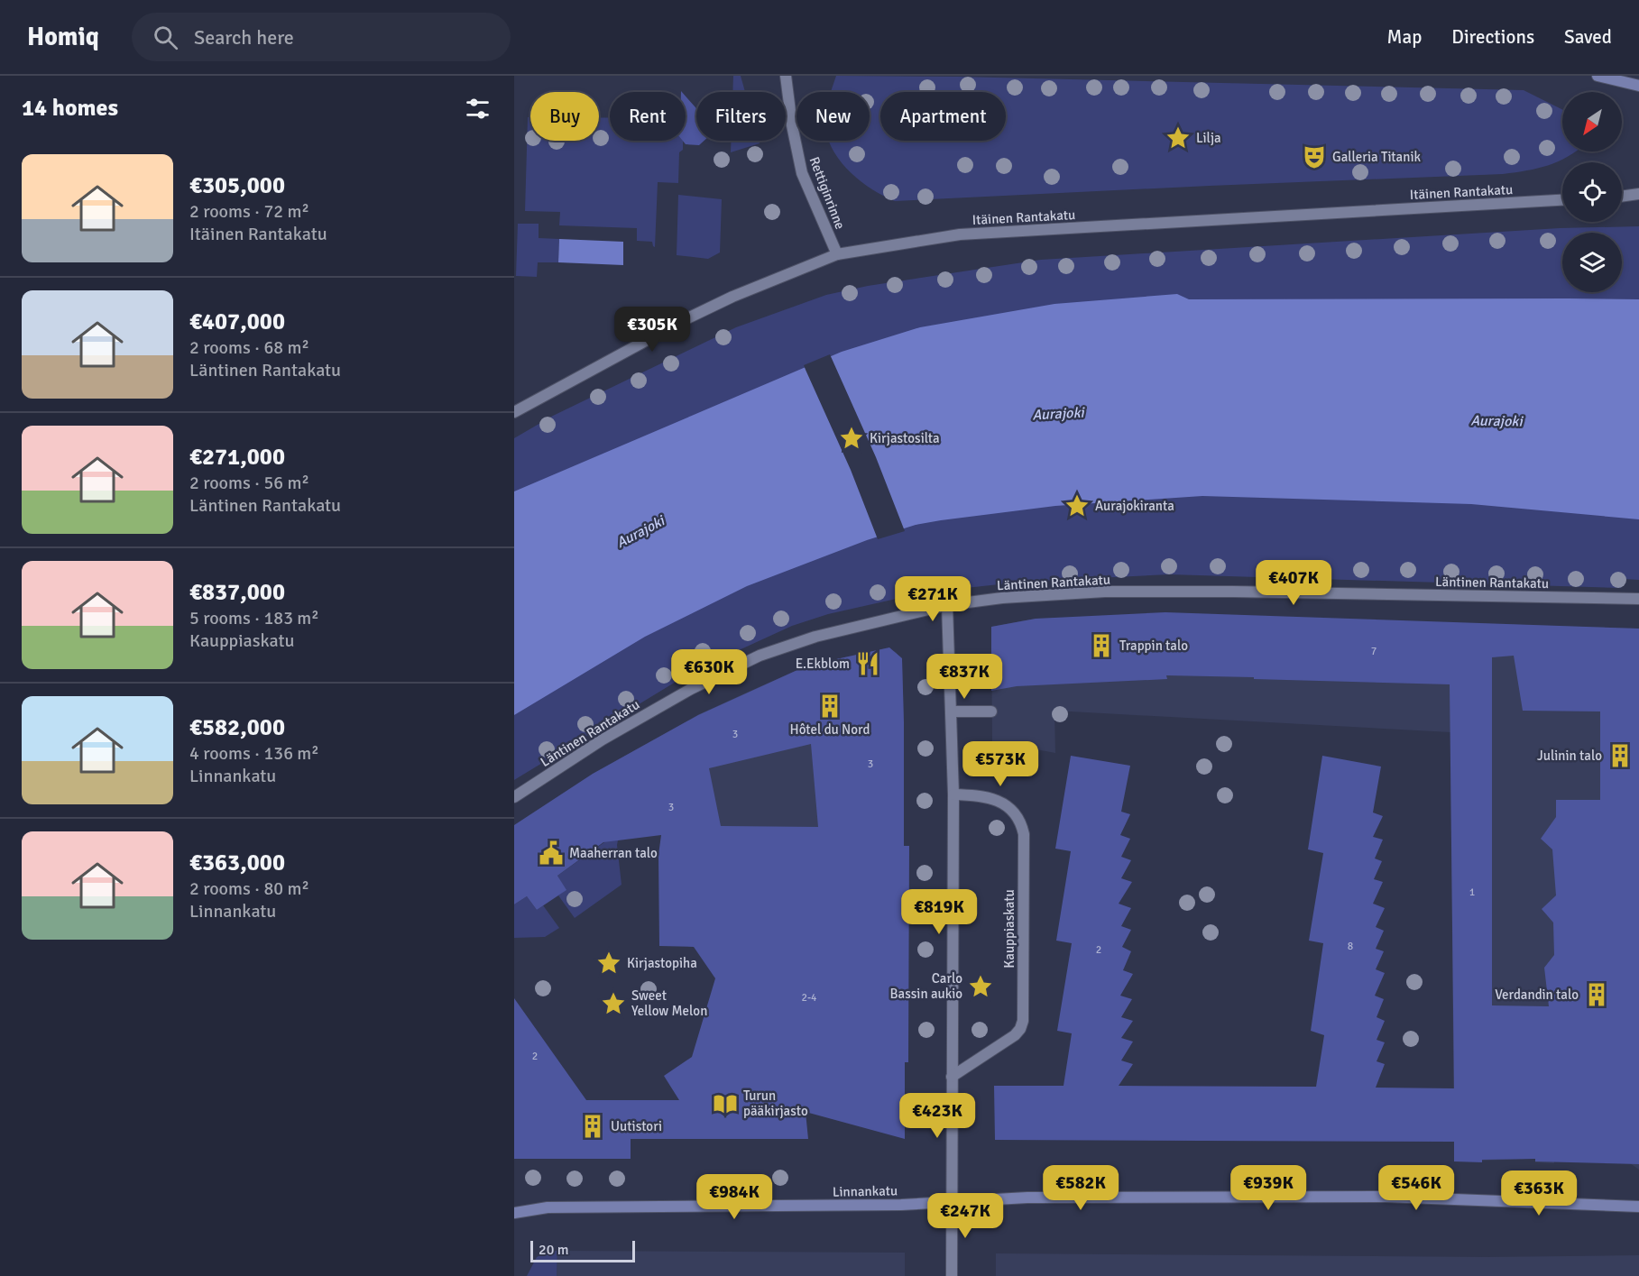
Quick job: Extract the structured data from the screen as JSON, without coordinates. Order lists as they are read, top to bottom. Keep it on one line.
{"streets":{"main road":["Linnankatu"],"street":["Itäinen Rantakatu","Rettiginrinne","Läntinen Rantakatu","Kauppiaskatu"]},"crossings":[["Itäinen Rantakatu","Rettiginrinne"]],"water":["Aurajoki"],"places":{"place":["Lilja","Kirjastosilta","Aurajokiranta","Kirjastopiha","Carlo Bassin aukio","Sweet Yellow Melon"],"theatre":["Galleria Titanik"],"building":["Trappin talo","Hôtel du Nord","Julinin talo","Verdandin talo","Uutistori"],"restaurant":["E.Ekblom"],"public building":["Maaherran talo"],"library":["Turun pääkirjasto"]},"house_numbers":["7","3","3","3","1","8","2","2-4","2"],"scale_bar":"20 m","north":"bottom left","page":{"header":"Homiq","search":"Search here","nav":["Map","Directions","Saved"],"heading":"14 homes","chip":["Buy","Rent","Filters","New","Apartment"],"list":[{"name":"€305,000","note":"2 rooms · 72 m² · Itäinen Rantakatu"},{"name":"€407,000","note":"2 rooms · 68 m² · Läntinen Rantakatu"},{"name":"€271,000","note":"2 rooms · 56 m² · Läntinen Rantakatu"},{"name":"€837,000","note":"5 rooms · 183 m² · Kauppiaskatu"},{"name":"€582,000","note":"4 rooms · 136 m² · Linnankatu"},{"name":"€363,000","note":"2 rooms · 80 m² · Linnankatu"}],"price":["€305K","€407K","€271K","€630K","€837K","€573K","€819K","€423K","€582K","€939K","€546K","€363K","€984K","€247K"],"scale":"20 m"}}
